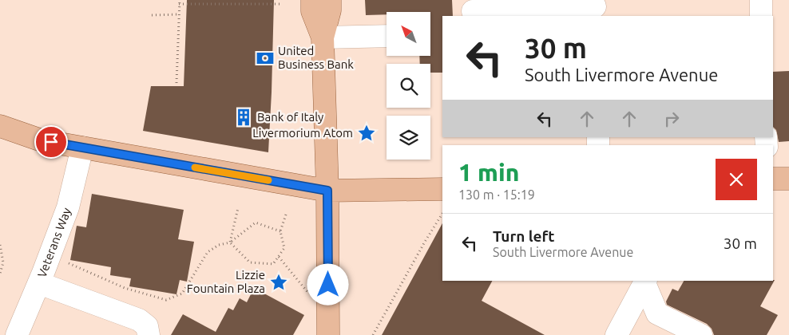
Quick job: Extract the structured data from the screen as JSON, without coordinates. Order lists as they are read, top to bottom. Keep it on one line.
{"streets":{"street":["Veterans Way"]},"places":{"bank":["United Business Bank"],"building":["Bank of Italy"],"place":["Livermorium Atom","Lizzie Fountain Plaza"]},"north":"top left","page":{"turn":["30 m","South Livermore Avenue"],"heading":["1 min","130 m · 15:19"],"list":[{"name":"Turn left","note":"South Livermore Avenue","value":"30 m"}]}}
